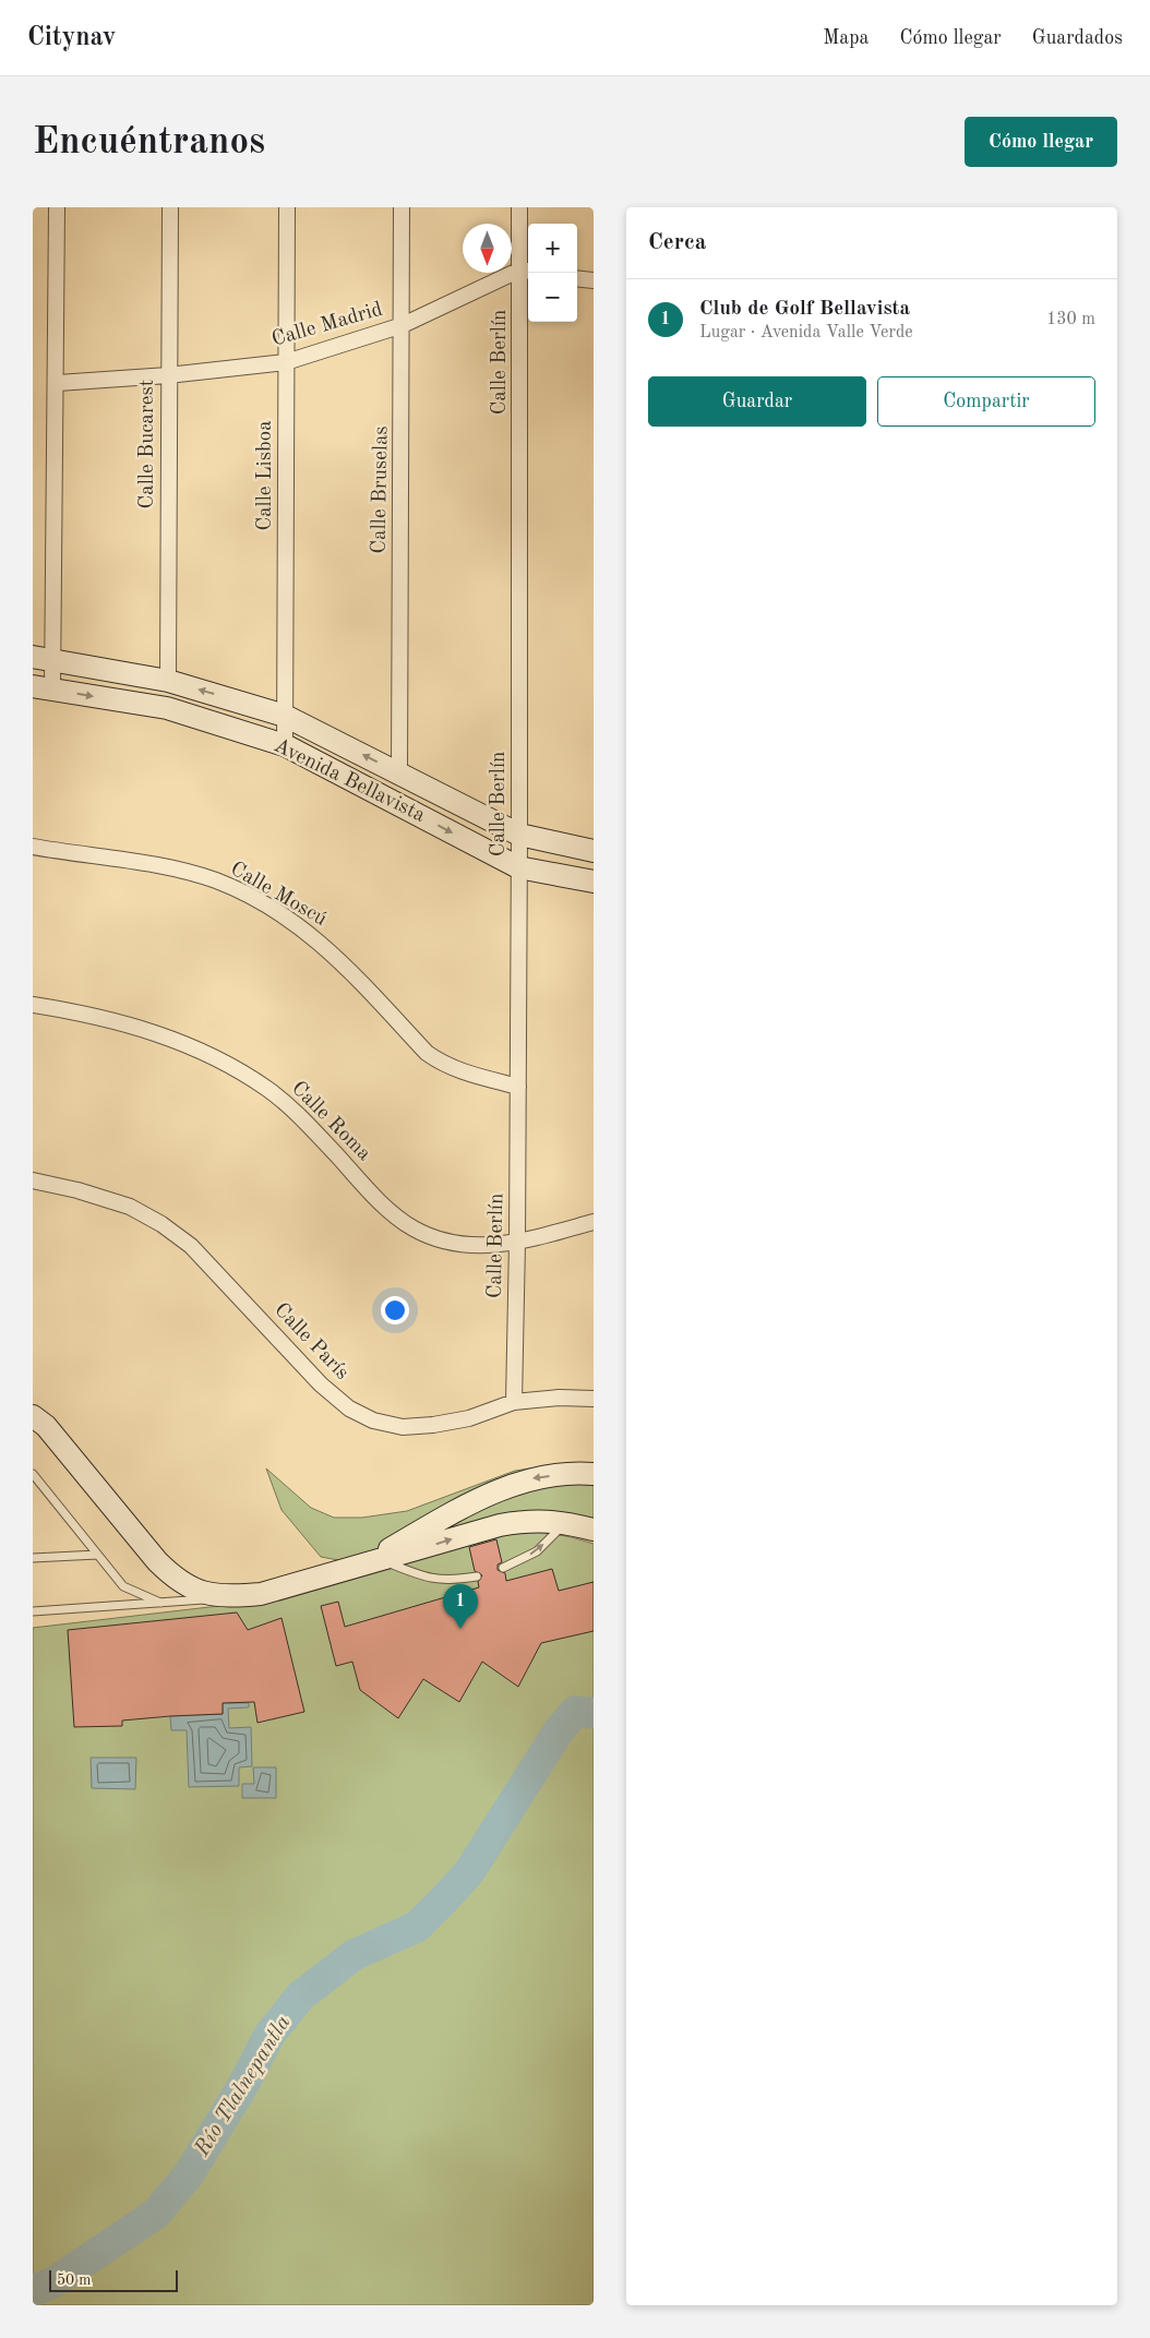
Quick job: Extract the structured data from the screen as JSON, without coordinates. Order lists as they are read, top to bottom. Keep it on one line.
{"streets":{"street":["Calle Madrid","Calle Berlín","Calle Bucarest","Calle Lisboa","Calle Bruselas","Avenida Bellavista","Calle Moscú","Calle Roma","Calle París"]},"crossings":[["Calle Madrid","Calle Berlín"],["Calle Madrid","Calle Bucarest"],["Calle Madrid","Calle Lisboa"],["Calle Madrid","Calle Bruselas"],["Calle Berlín","Avenida Bellavista"],["Calle Berlín","Calle Moscú"],["Calle Berlín","Calle Roma"],["Calle Berlín","Calle París"],["Calle Bucarest","Avenida Bellavista"],["Calle Lisboa","Avenida Bellavista"],["Calle Bruselas","Avenida Bellavista"]],"water":["Río Tlalnepantla"],"scale_bar":"50 m","north":"bottom","page":{"header":"Citynav","nav":["Mapa","Cómo llegar","Guardados"],"buttons":["Cómo llegar",["Guardar","Compartir"]],"title":"Encuéntranos","heading":"Cerca","map_buttons":["+","−"],"list":[{"mark":"1","name":"Club de Golf Bellavista","note":"Lugar · Avenida Valle Verde","value":"130 m"}],"pins":"1","scale":"50 m"}}
